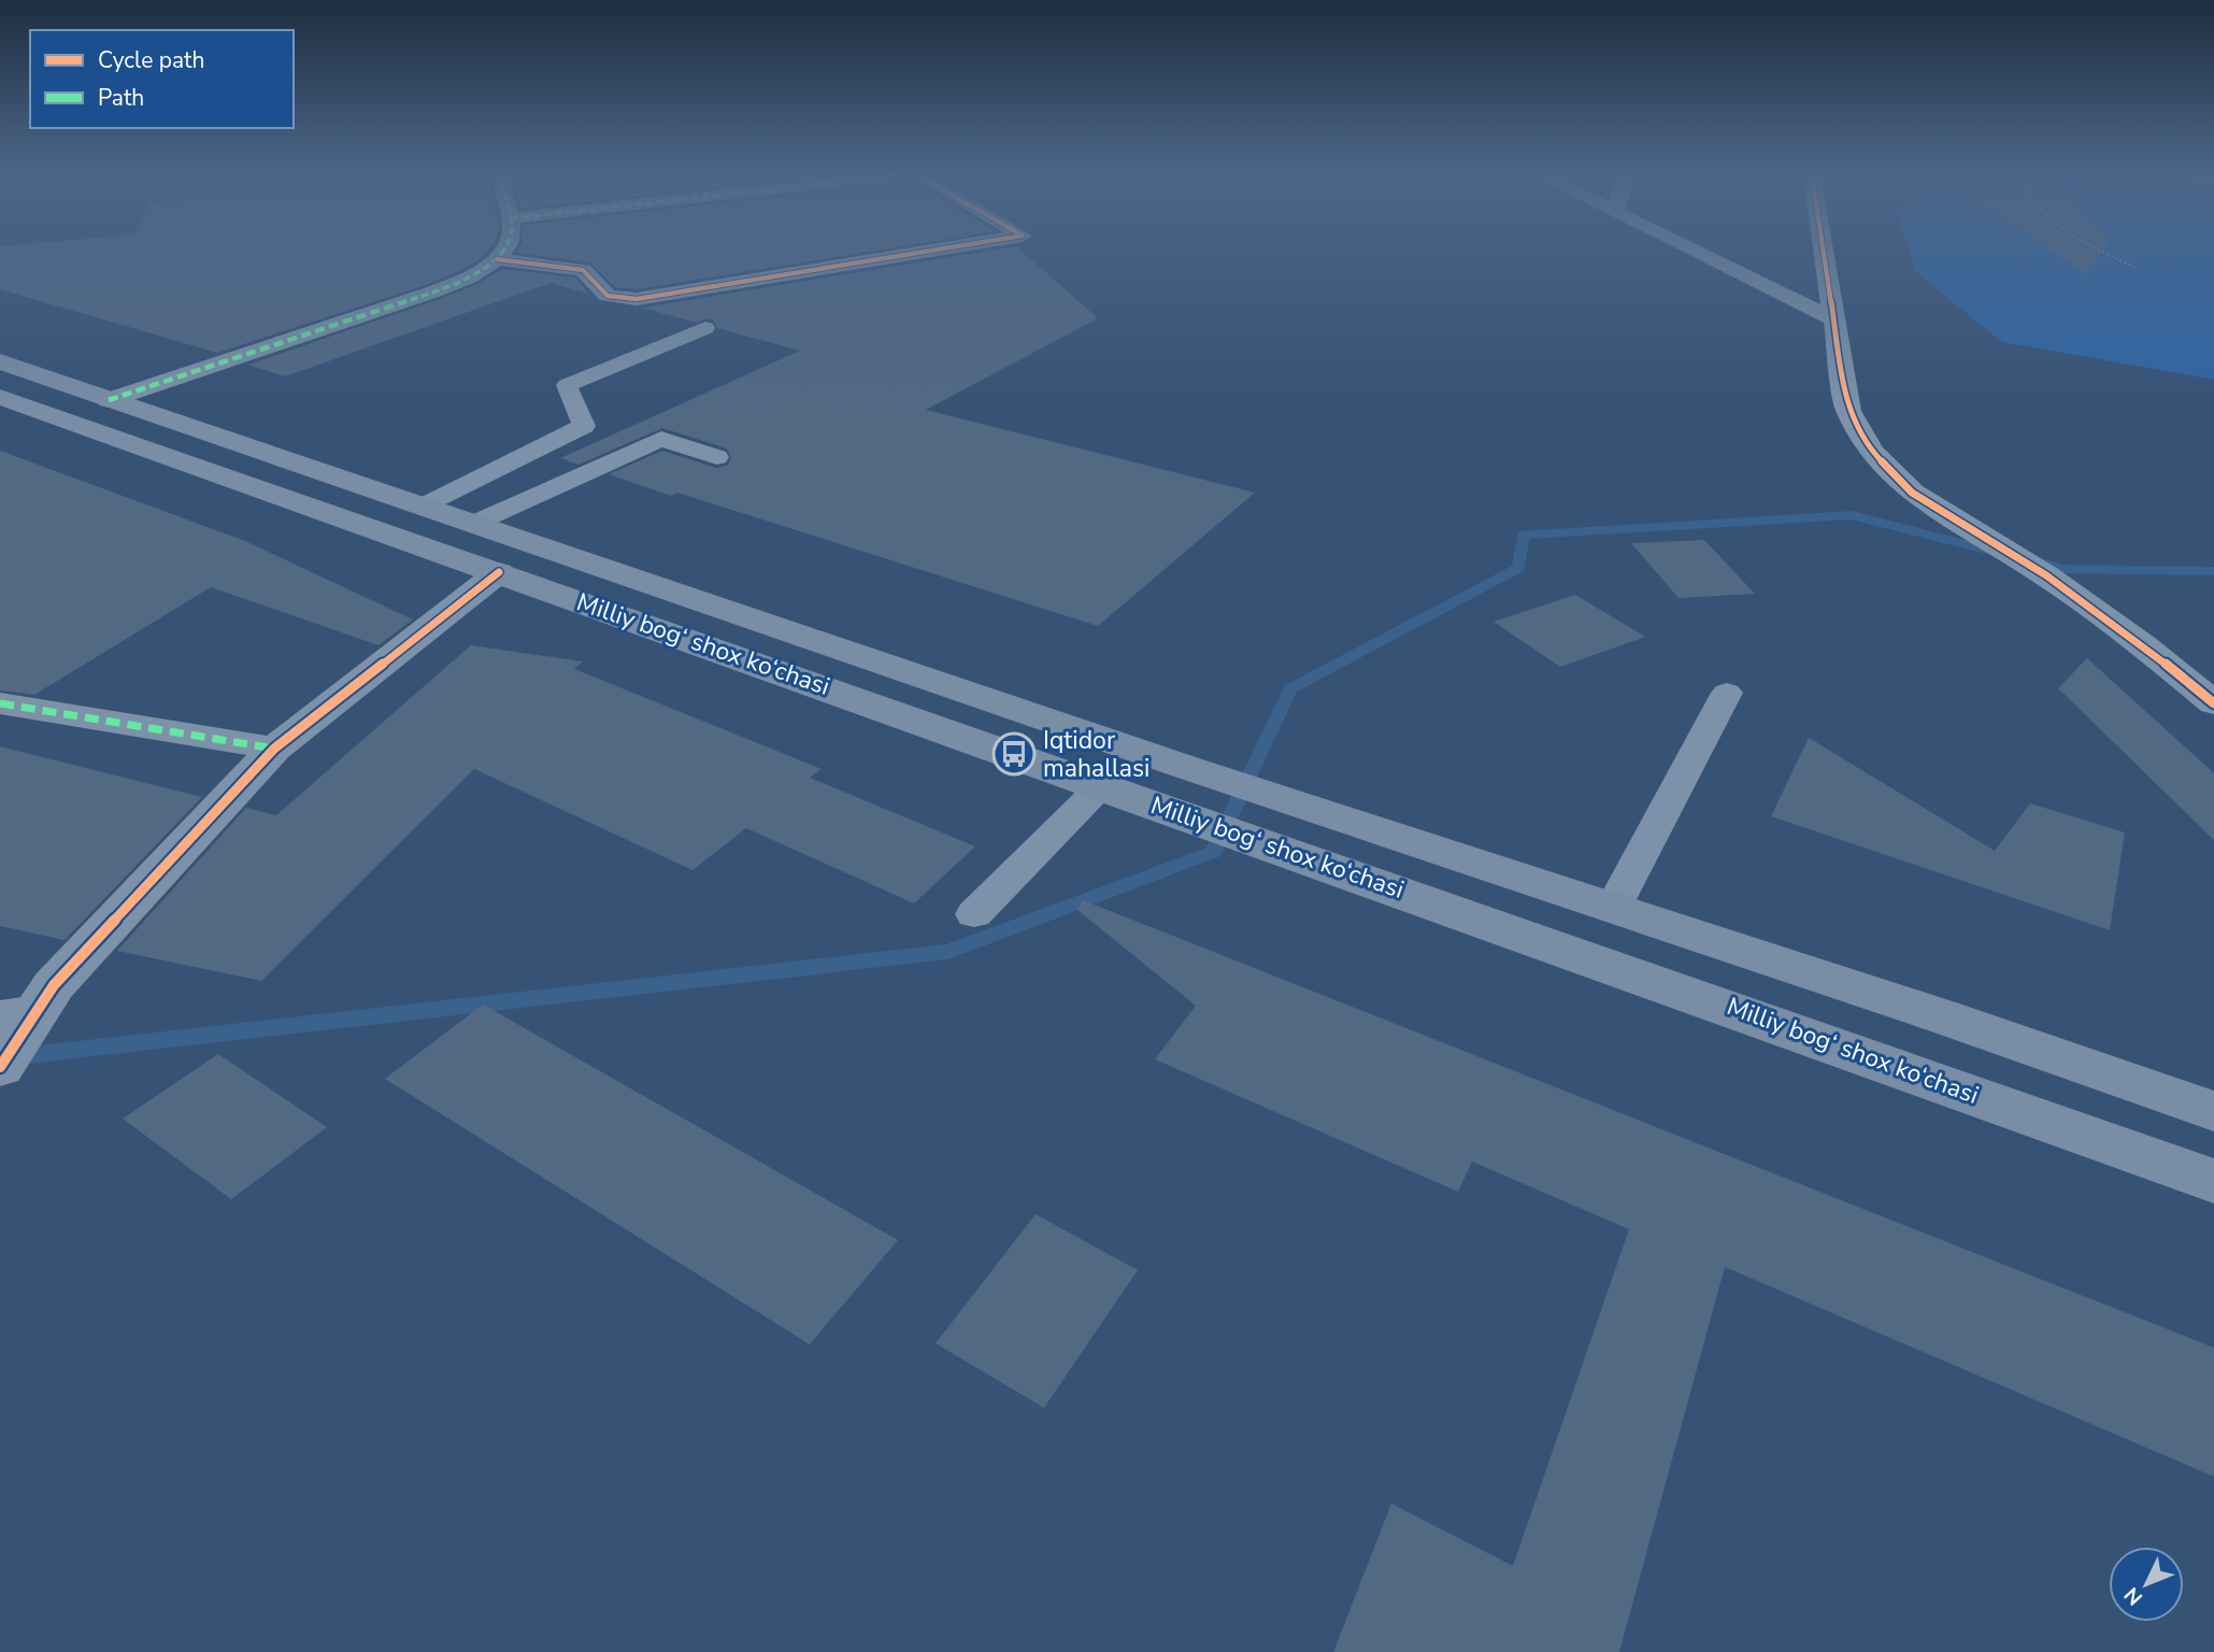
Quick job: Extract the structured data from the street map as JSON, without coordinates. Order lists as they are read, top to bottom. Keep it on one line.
{"streets":{"main road":["Milliy bog‘ shox ko‘chasi"]},"places":{"bus stop":["Iqtidor mahallasi"]},"legend":["Cycle path","Path"],"north":"bottom left"}
